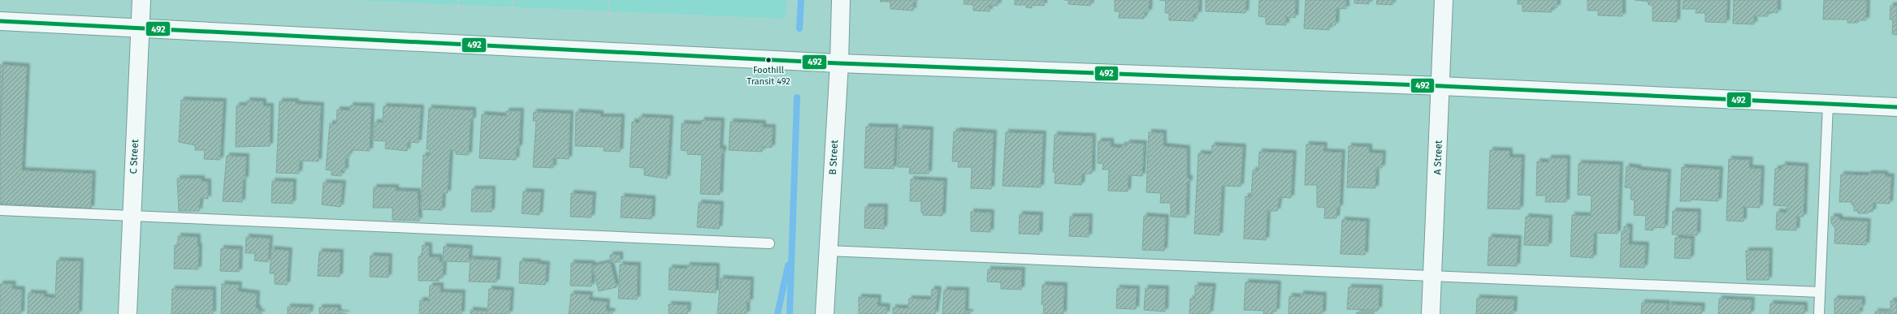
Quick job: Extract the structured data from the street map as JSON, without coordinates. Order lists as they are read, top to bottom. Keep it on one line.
{"streets":{"main road":["C Street","B Street","A Street"]},"places":["Foothill Transit 492"],"lines":["transit line 492"]}
